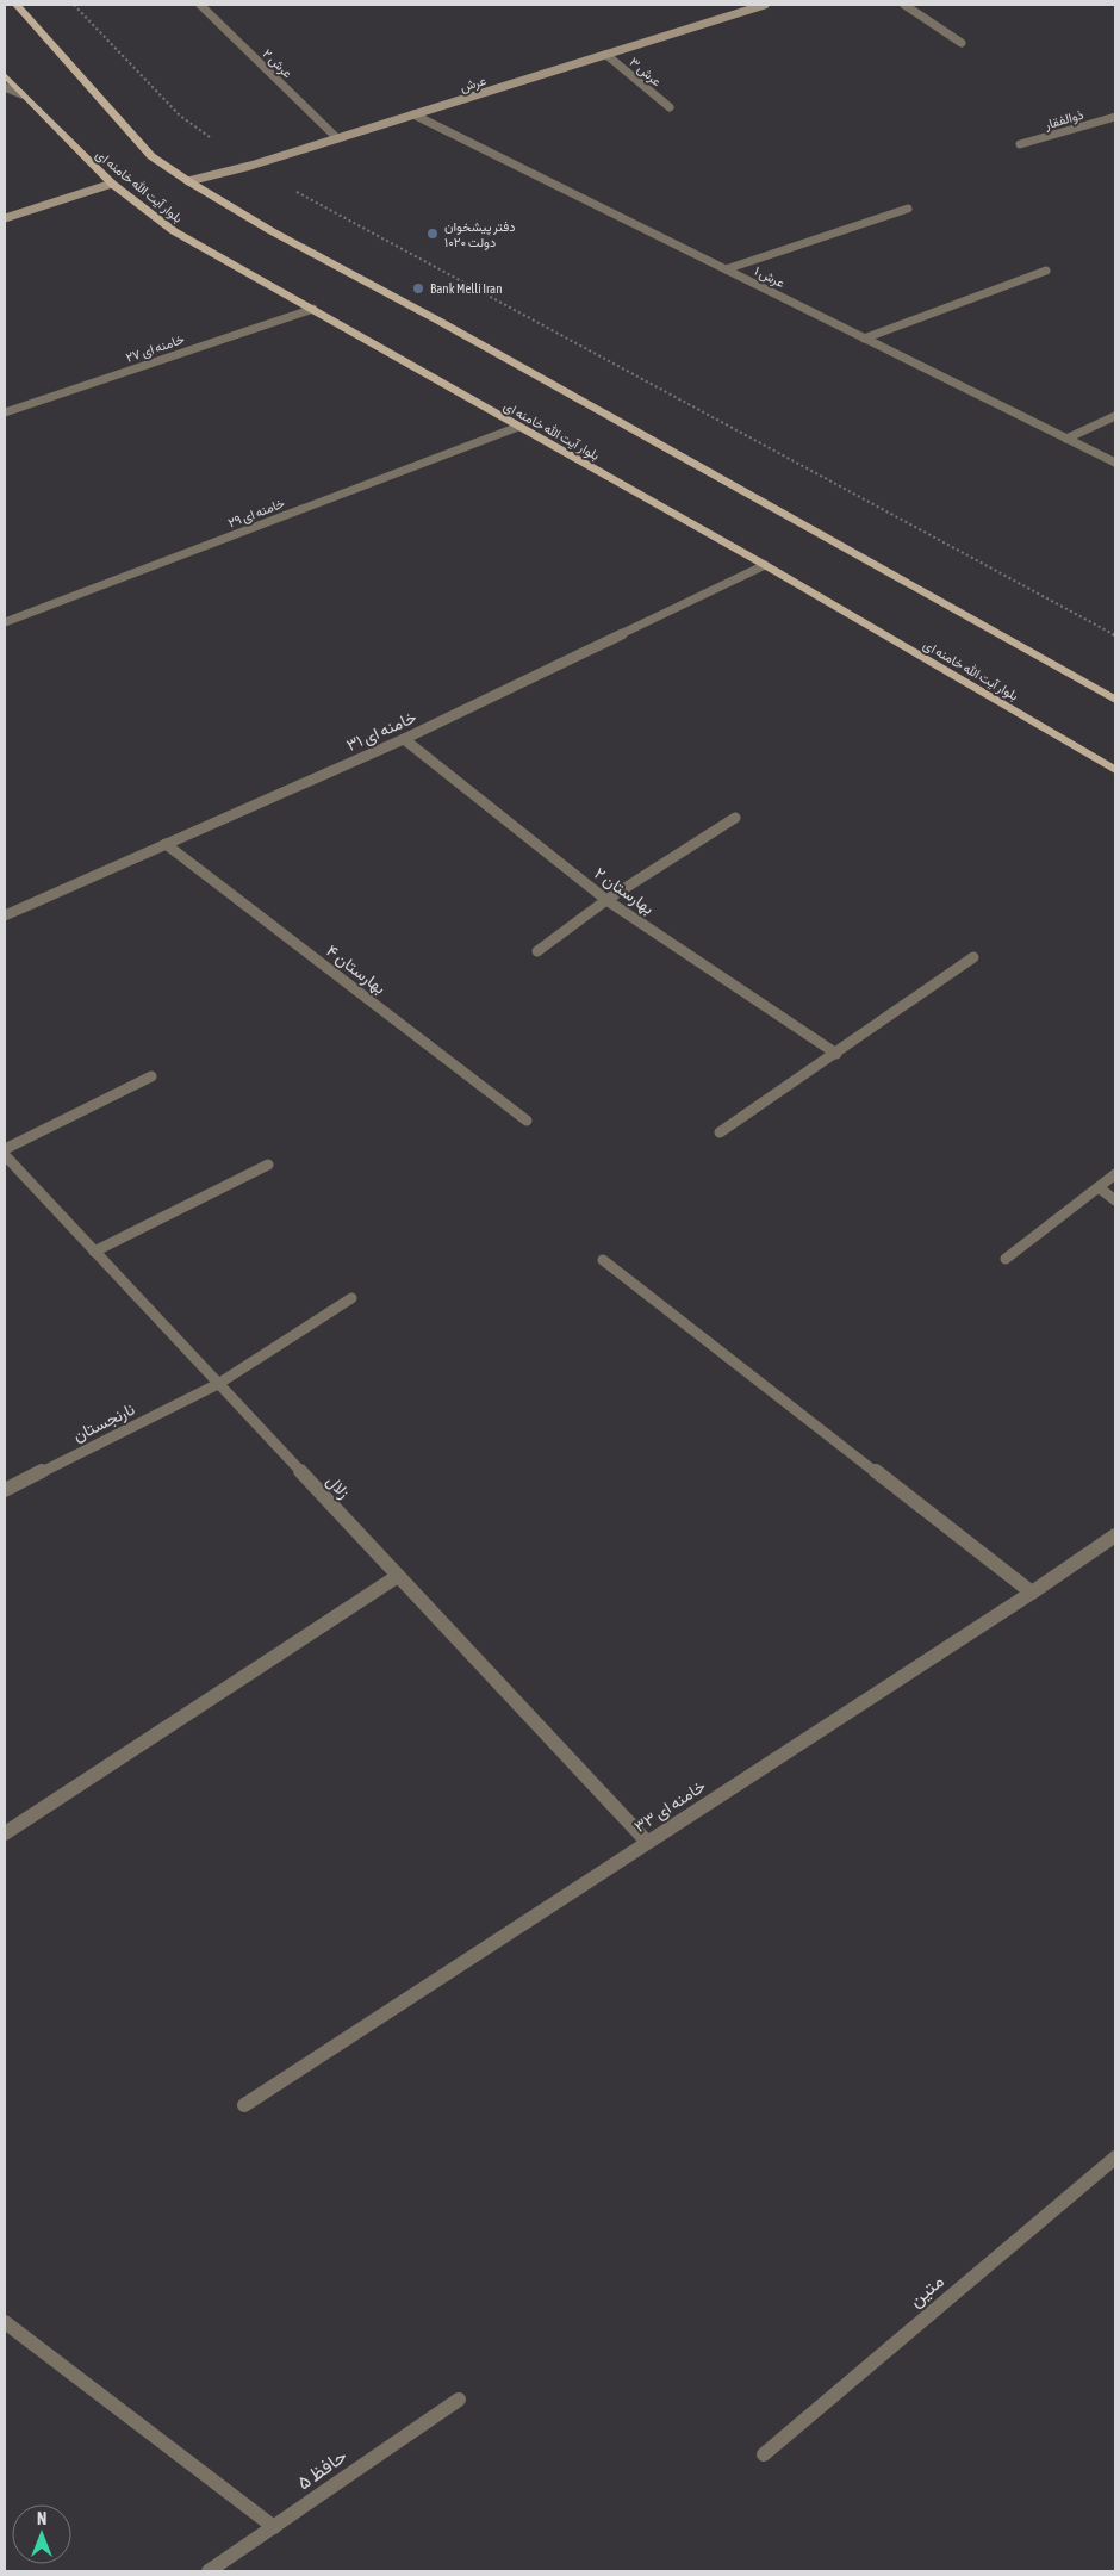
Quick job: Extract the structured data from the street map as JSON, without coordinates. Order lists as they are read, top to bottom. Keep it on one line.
{"streets":{"main road":["بلوار آیت الله خامنه ای"],"street":["عرش ۲","عرش ۳","عرش","ذوالفقار","عرش ۱","خامنه ای ۲۷","خامنه ای ۲۹","خامنه ای ۳۱","بهارستان ۲","بهارستان ۴","نارنجستان","زلال","خامنه ای ۳۳","متین","حافظ ۵"]},"crossings":[["عرش ۲","عرش"],["عرش ۳","عرش"],["عرش","بلوار آیت الله خامنه ای"],["عرش","عرش ۱"],["بلوار آیت الله خامنه ای","خامنه ای ۲۷"],["بلوار آیت الله خامنه ای","خامنه ای ۲۹"],["بلوار آیت الله خامنه ای","خامنه ای ۳۱"],["خامنه ای ۳۱","بهارستان ۲"],["خامنه ای ۳۱","بهارستان ۴"],["نارنجستان","زلال"],["زلال","خامنه ای ۳۳"]],"places":["دفتر پیشخوان دولت ۱۰۲۰","Bank Melli Iran"],"north":"top"}
